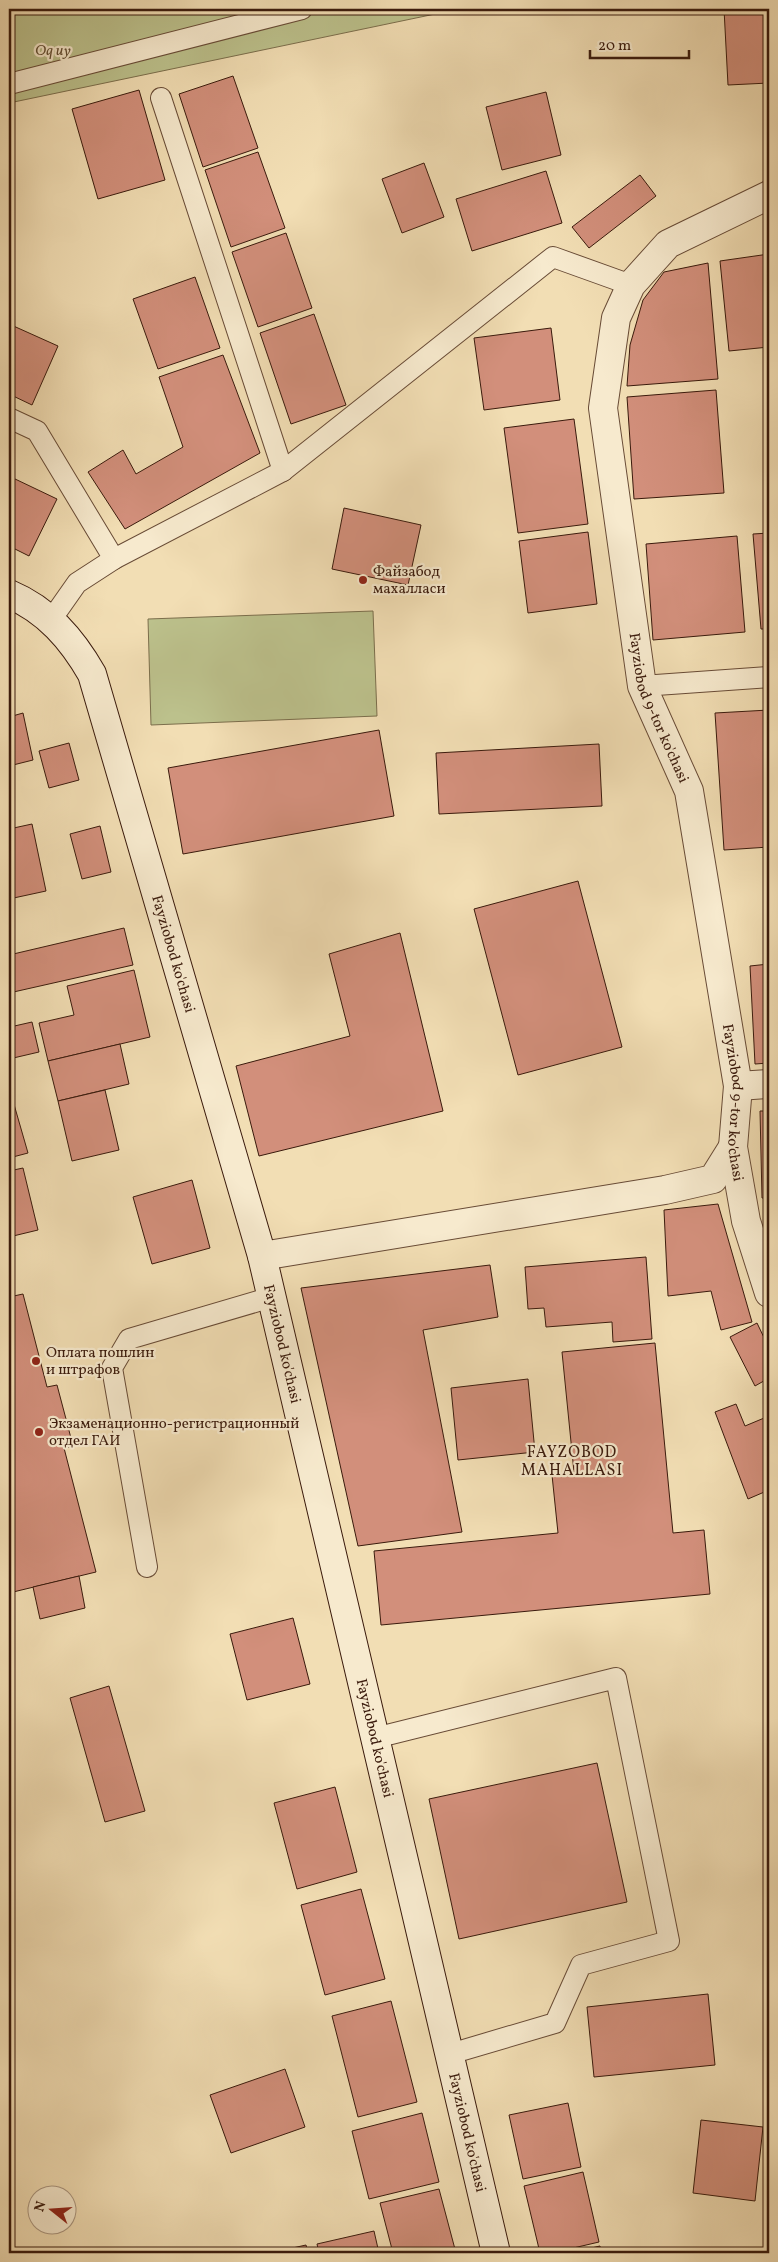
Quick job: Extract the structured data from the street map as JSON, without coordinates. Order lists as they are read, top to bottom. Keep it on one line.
{"streets":{"street":["Fayziobod 9-tor ko'chasi","Fayziobod ko'chasi"]},"districts":["FAYZOBOD MAHALLASI"],"parks":["Oq uy"],"places":["Файзабод махалласи","Оплата пошлин и штрафов","Экзаменационно-регистрационный отдел ГАИ"],"scale_bar":"20 m","north":"left"}
